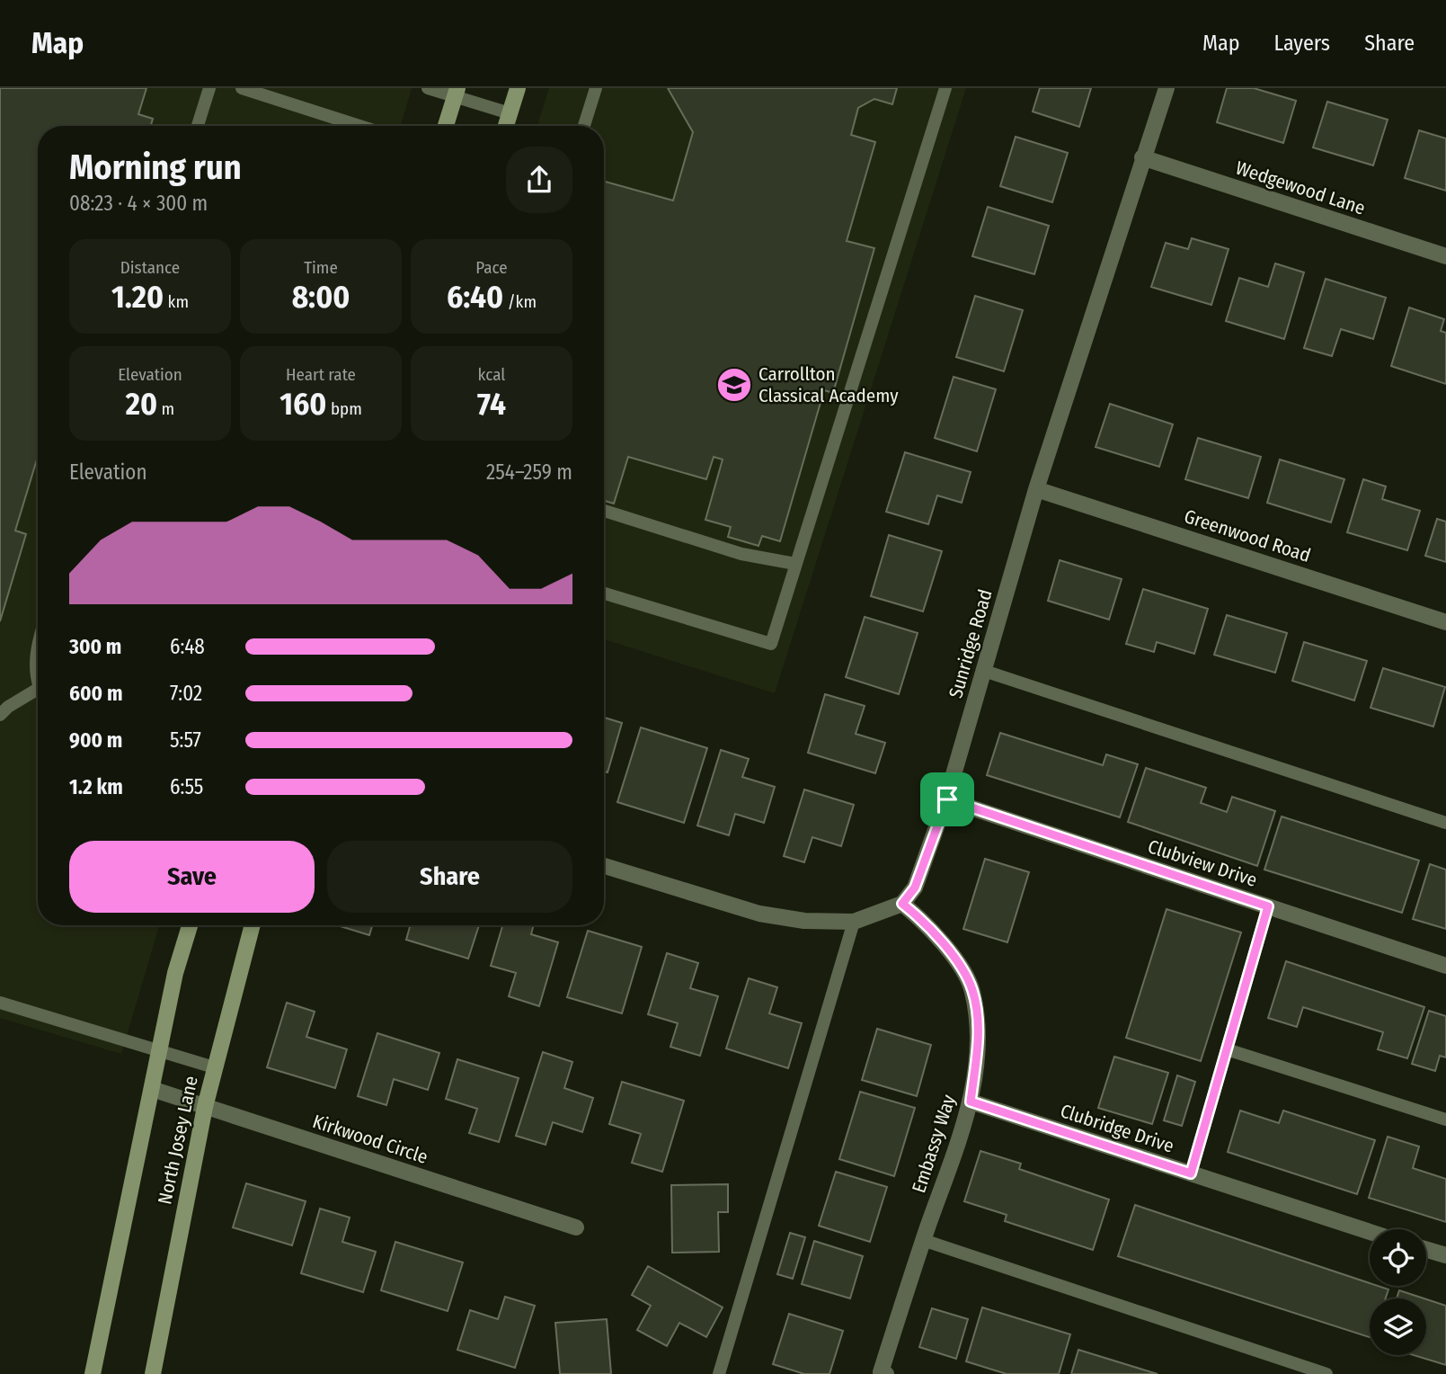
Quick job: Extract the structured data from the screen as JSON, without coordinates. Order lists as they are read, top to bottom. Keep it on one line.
{"streets":{"main road":["North Josey Lane"],"street":["Wedgewood Lane","Greenwood Road","Sunridge Road","Clubview Drive","Clubridge Drive","Kirkwood Circle","Embassy Way"]},"crossings":[["Wedgewood Lane","Sunridge Road"],["Greenwood Road","Sunridge Road"],["Sunridge Road","Clubview Drive"],["Sunridge Road","Embassy Way"],["Clubridge Drive","Embassy Way"],["Kirkwood Circle","North Josey Lane"]],"places":{"school or university":["Carrollton Classical Academy"]},"page":{"header":"Map","nav":["Map","Layers","Share"],"heading":["Morning run","08:23 · 4 × 300 m"],"stats":[["Distance","1.20 km"],["Time","8:00"],["Pace","6:40 /km"],["Elevation","20 m"],["Heart rate","160 bpm"],["kcal","74"]],"chart":["Elevation","254–259 m"],"list":[{"name":"300 m","note":"6:48"},{"name":"600 m","note":"7:02"},{"name":"900 m","note":"5:57"},{"name":"1.2 km","note":"6:55"}],"buttons":["Save","Share"]}}
